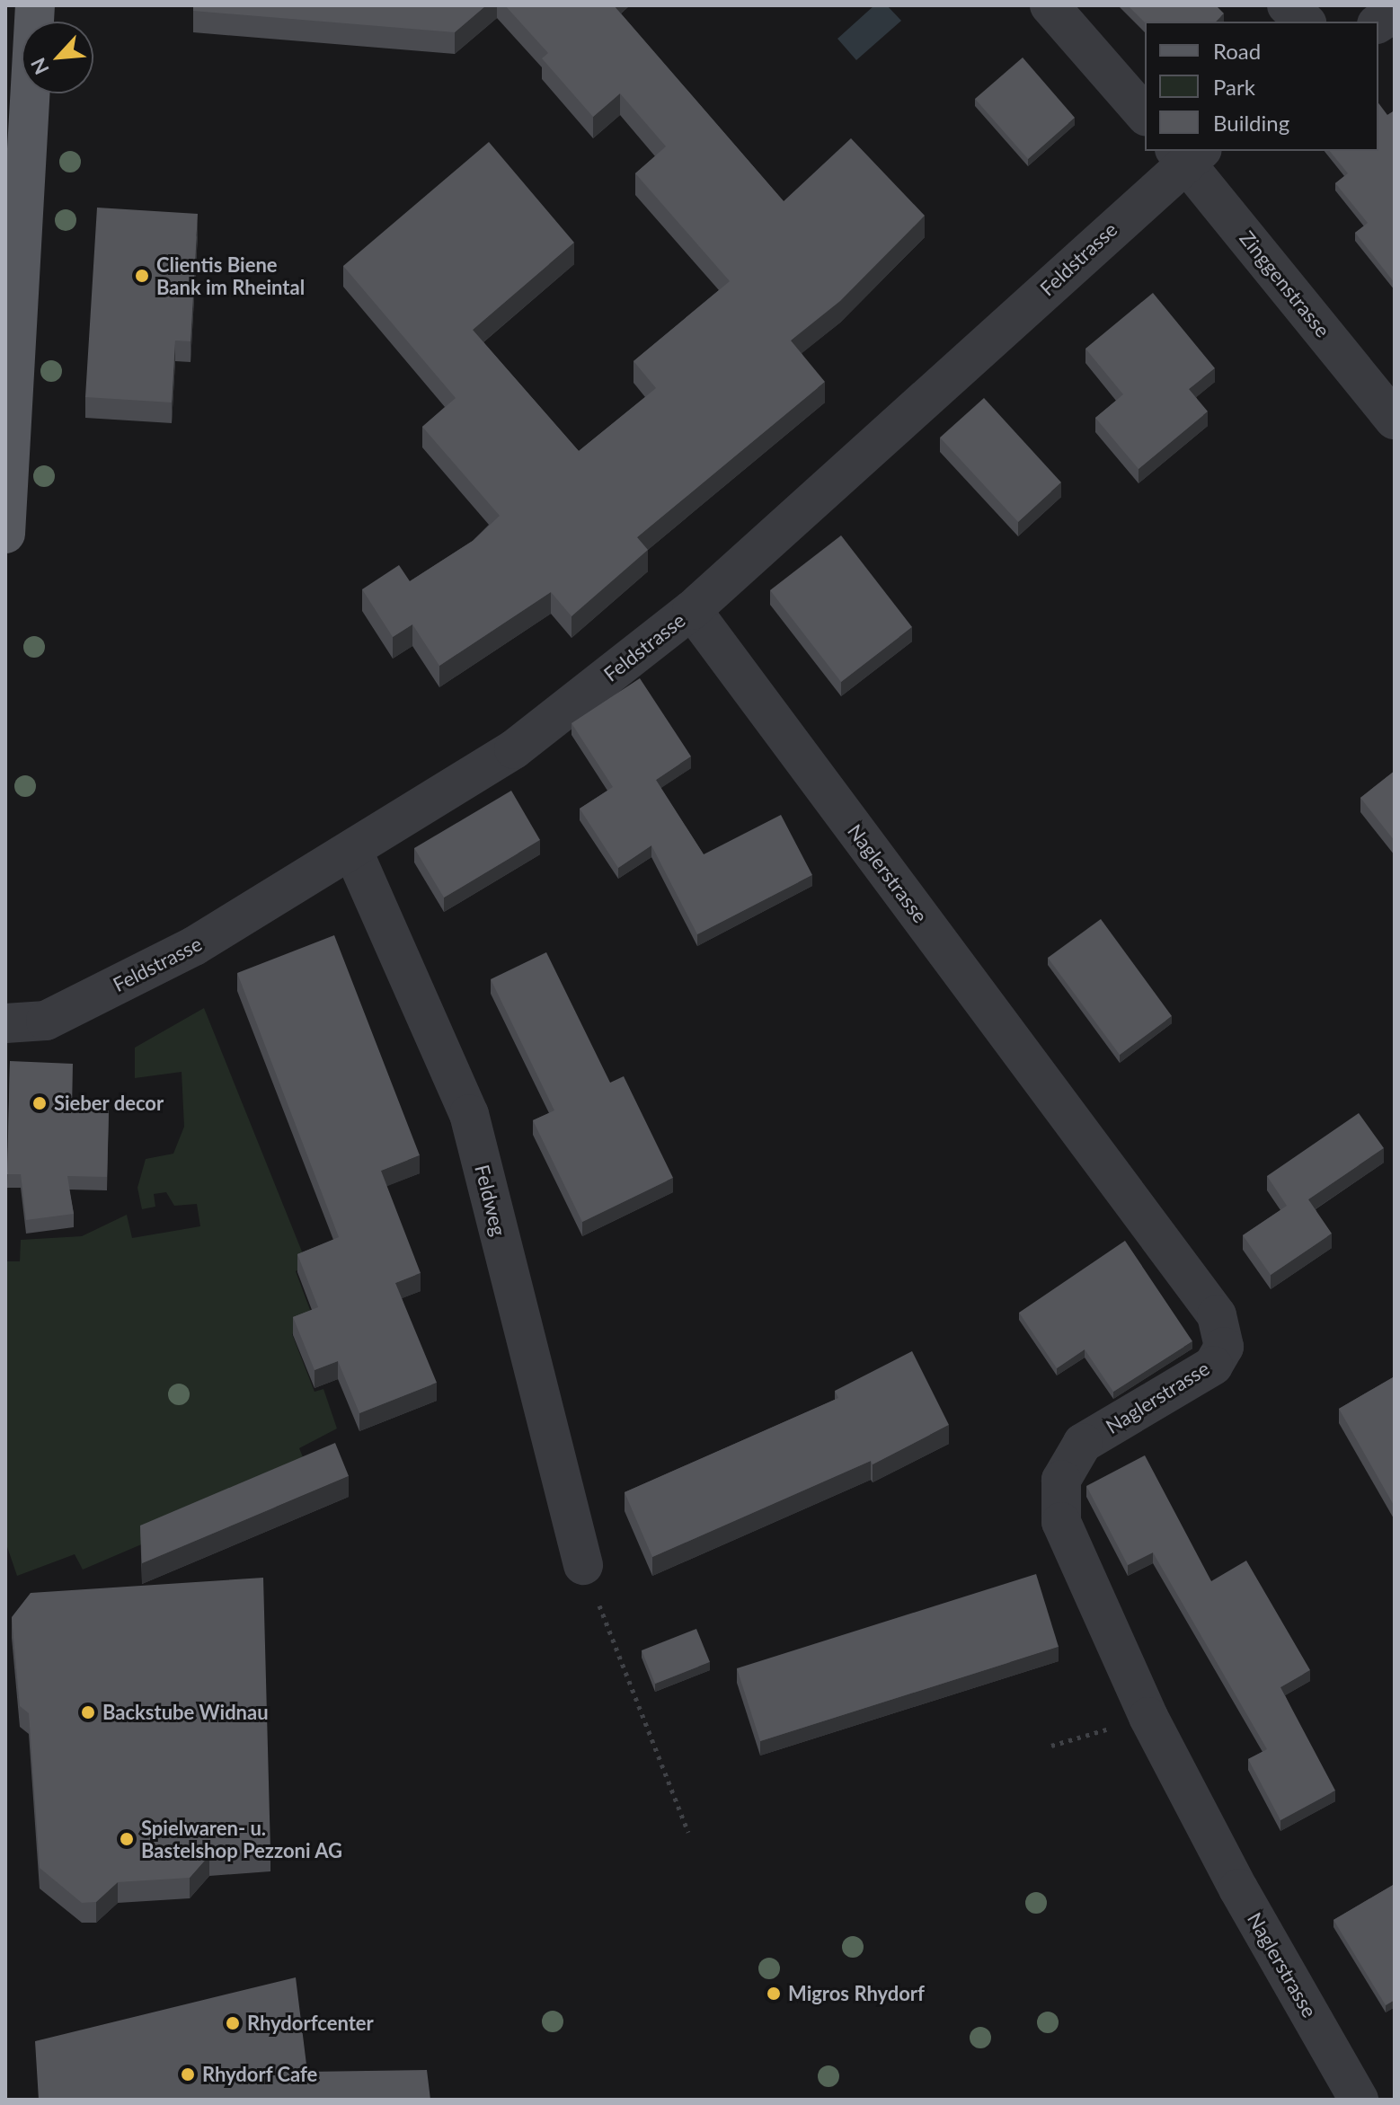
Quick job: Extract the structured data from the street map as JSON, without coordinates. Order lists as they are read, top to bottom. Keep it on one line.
{"streets":{"street":["Feldstrasse","Zinggenstrasse","Naglerstrasse","Feldweg"]},"crossings":[["Feldstrasse","Zinggenstrasse"],["Feldstrasse","Naglerstrasse"],["Feldstrasse","Feldweg"]],"places":["Clientis Biene Bank im Rheintal","Sieber decor","Backstube Widnau","Spielwaren- u. Bastelshop Pezzoni AG","Migros Rhydorf","Rhydorfcenter","Rhydorf Cafe"],"legend":["Road","Park","Building"],"north":"bottom left"}
